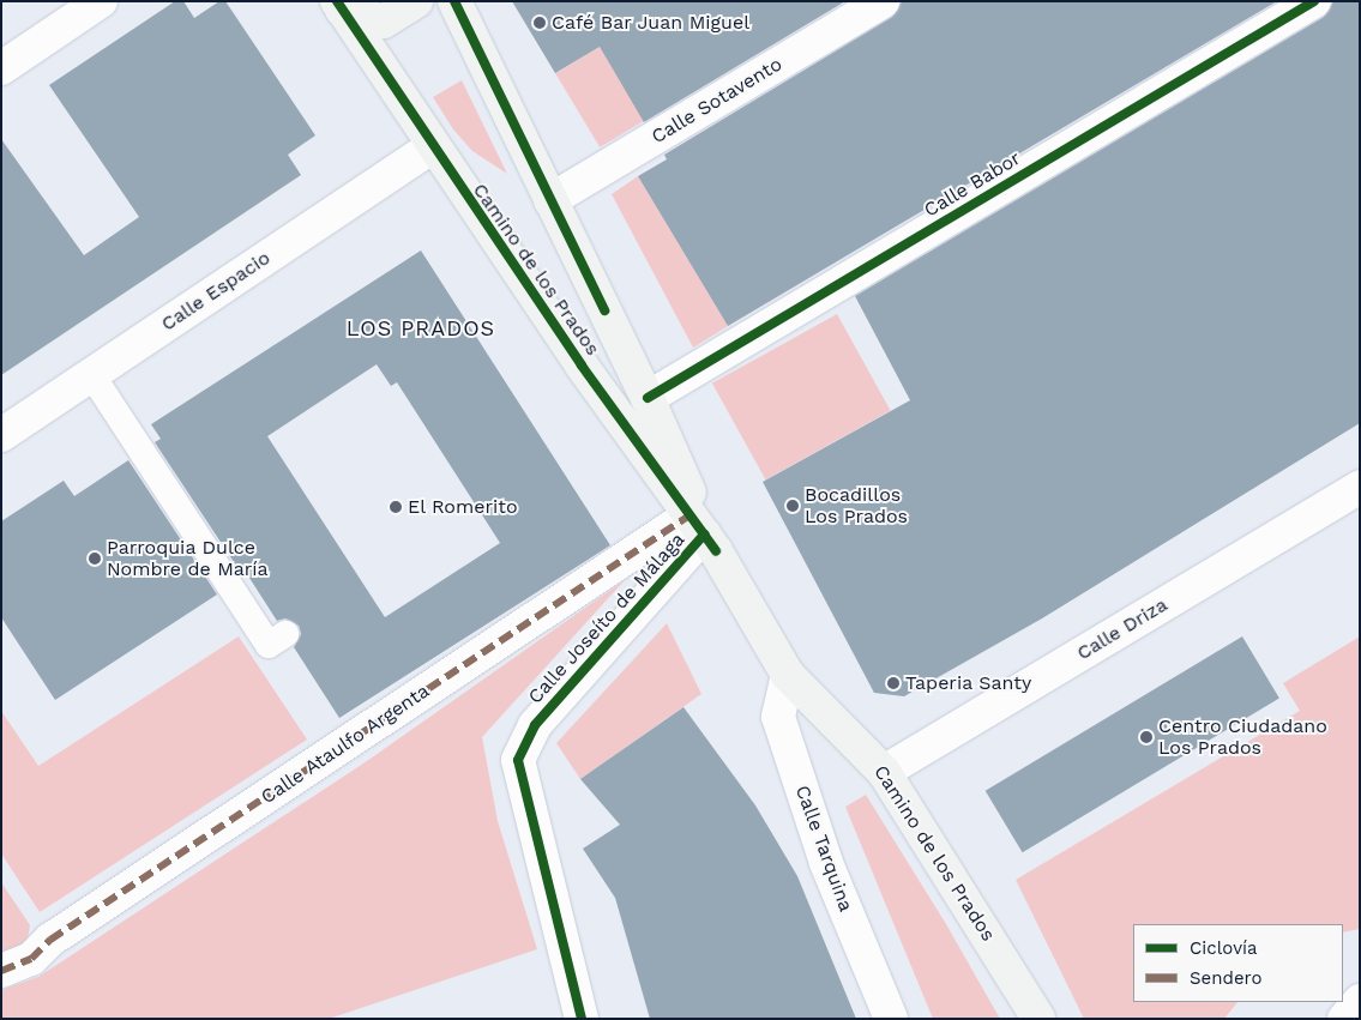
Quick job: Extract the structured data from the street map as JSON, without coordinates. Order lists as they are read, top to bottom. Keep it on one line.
{"streets":{"main road":["Camino de los Prados"],"street":["Calle Sotavento","Calle Babor","Calle Espacio","Calle Joseíto de Málaga","Calle Driza","Calle Ataulfo Argenta","Calle Tarquina"]},"crossings":[["Calle Sotavento","Camino de los Prados"],["Calle Babor","Camino de los Prados"],["Camino de los Prados","Calle Espacio"],["Camino de los Prados","Calle Joseíto de Málaga"],["Camino de los Prados","Calle Driza"],["Camino de los Prados","Calle Ataulfo Argenta"],["Camino de los Prados","Calle Tarquina"],["Calle Joseíto de Málaga","Calle Ataulfo Argenta"]],"districts":["LOS PRADOS"],"places":["Café Bar Juan Miguel","Bocadillos Los Prados","El Romerito","Parroquia Dulce Nombre de María","Taperia Santy","Centro Ciudadano Los Prados"],"legend":["Ciclovía","Sendero"]}
